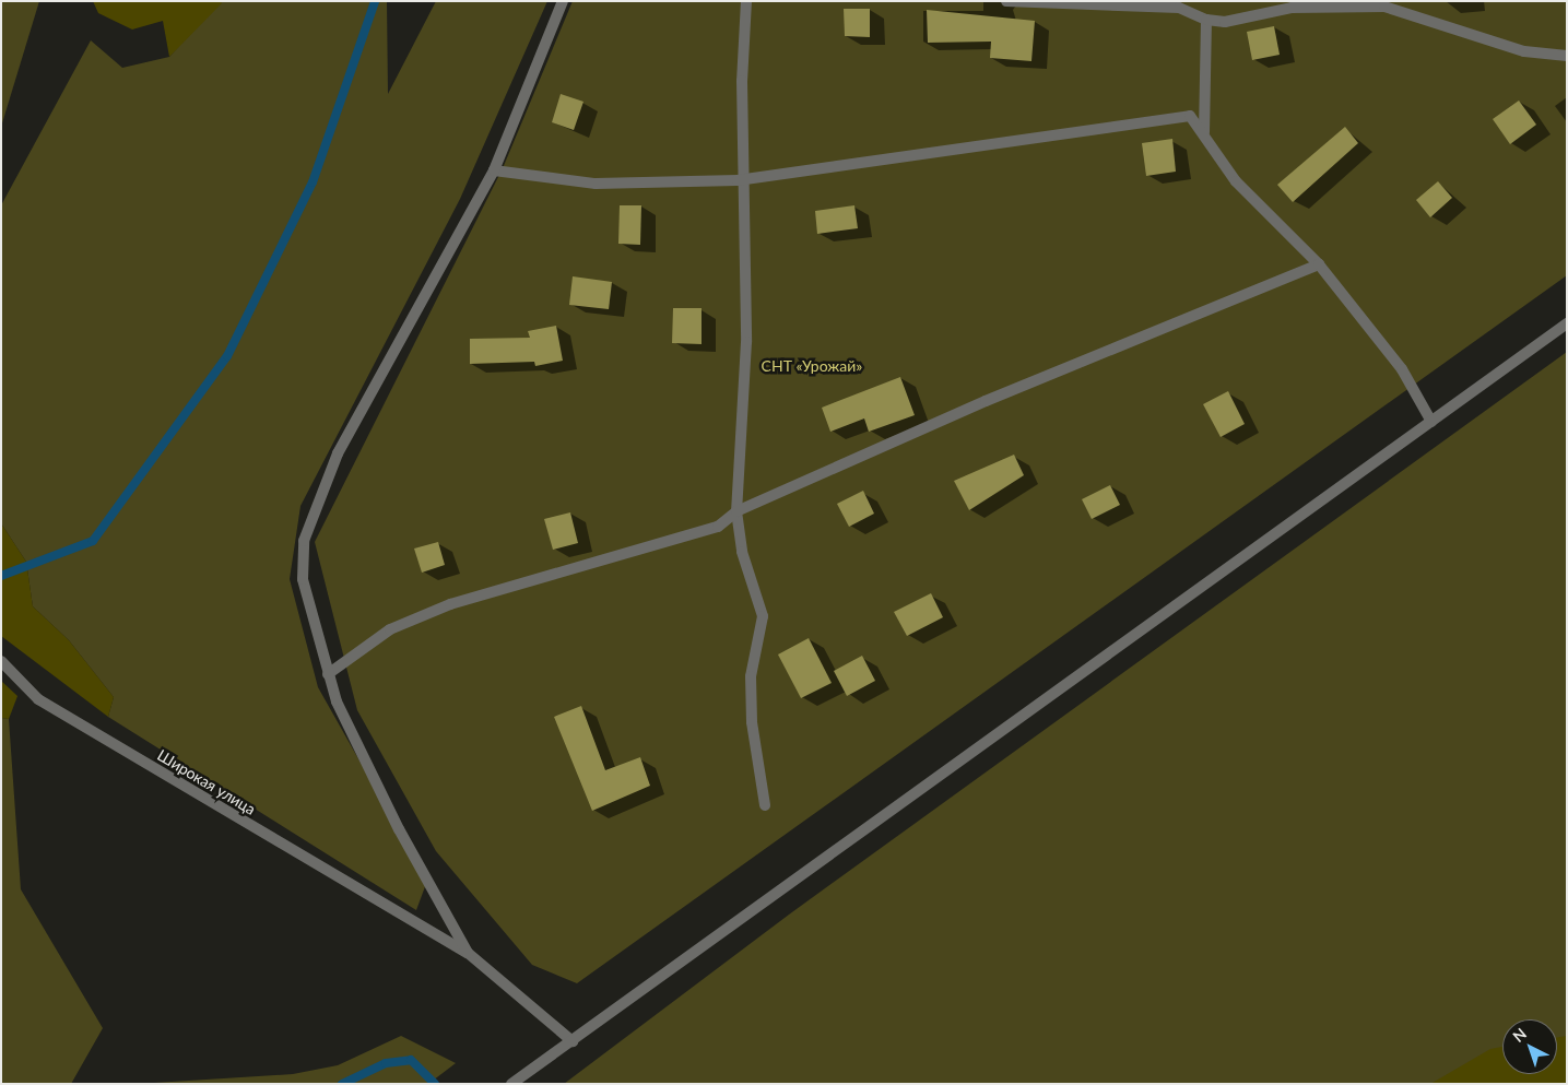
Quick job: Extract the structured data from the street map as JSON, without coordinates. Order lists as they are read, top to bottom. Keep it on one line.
{"streets":{"street":["Широкая улица"]},"parks":["СНТ «Урожай»"],"north":"top left"}
